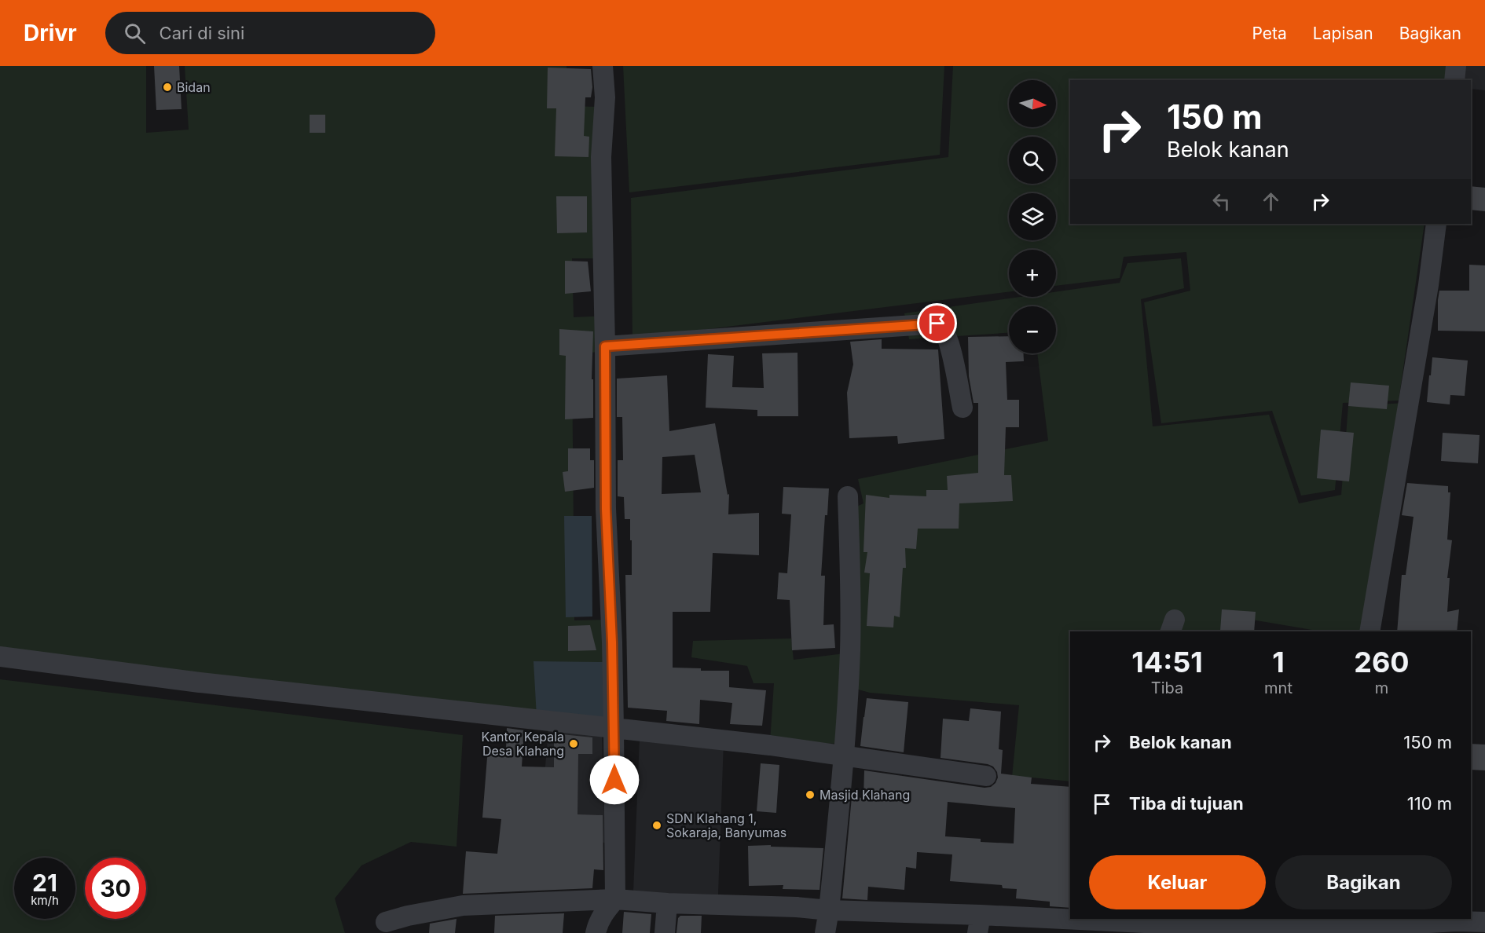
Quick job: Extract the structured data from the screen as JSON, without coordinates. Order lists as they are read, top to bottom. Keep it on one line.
{"places":["Bidan","Kantor Kepala Desa Klahang","Masjid Klahang","SDN Klahang 1, Sokaraja, Banyumas"],"north":"right","page":{"header":"Drivr","search":"Cari di sini","nav":["Peta","Lapisan","Bagikan"],"map_buttons":["+","−"],"turn":["150 m","Belok kanan"],"eta":["14:51","Tiba","1","mnt","260","m"],"list":[{"name":"Belok kanan","value":"150 m"},{"name":"Tiba di tujuan","value":"110 m"}],"buttons":["Keluar","Bagikan"],"speed":"21 km/h","limit":"30"}}
